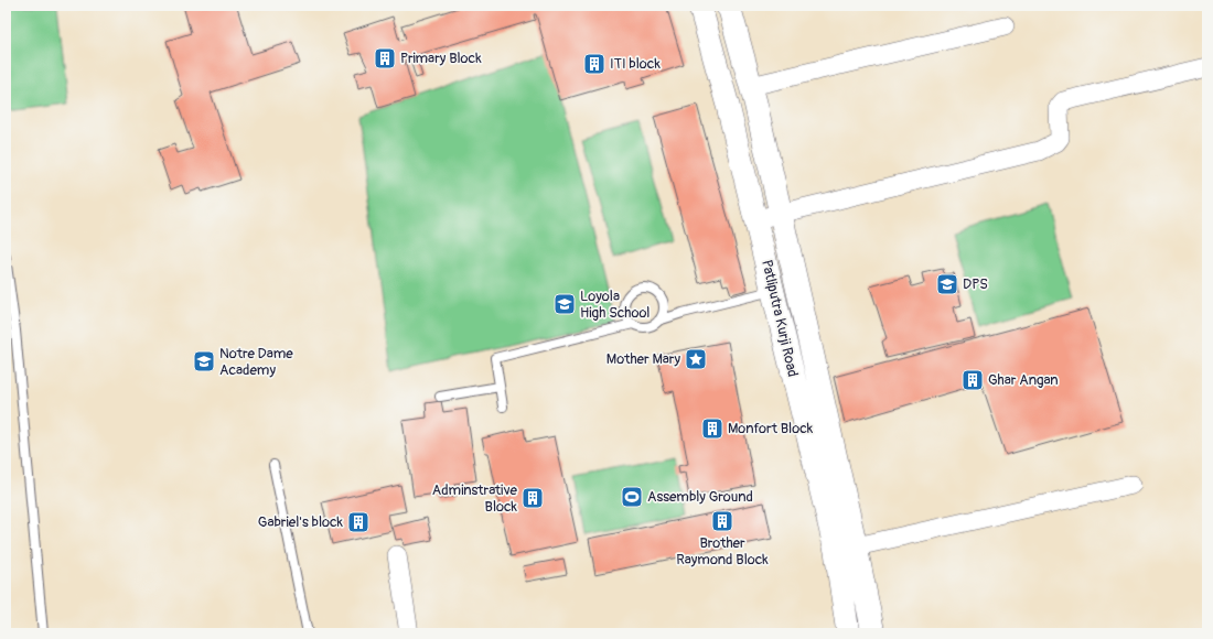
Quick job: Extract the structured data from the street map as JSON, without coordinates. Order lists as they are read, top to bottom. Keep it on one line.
{"streets":{"street":["Patliputra Kurji Road"]},"places":{"building":["Primary Block","ITI block","Ghar Angan","Monfort Block","Adminstrative Block","Brother Raymond Block","Gabriel's block"],"school or university":["DPS","Loyola High School","Notre Dame Academy"],"place":["Mother Mary"],"sports":["Assembly Ground"]}}
